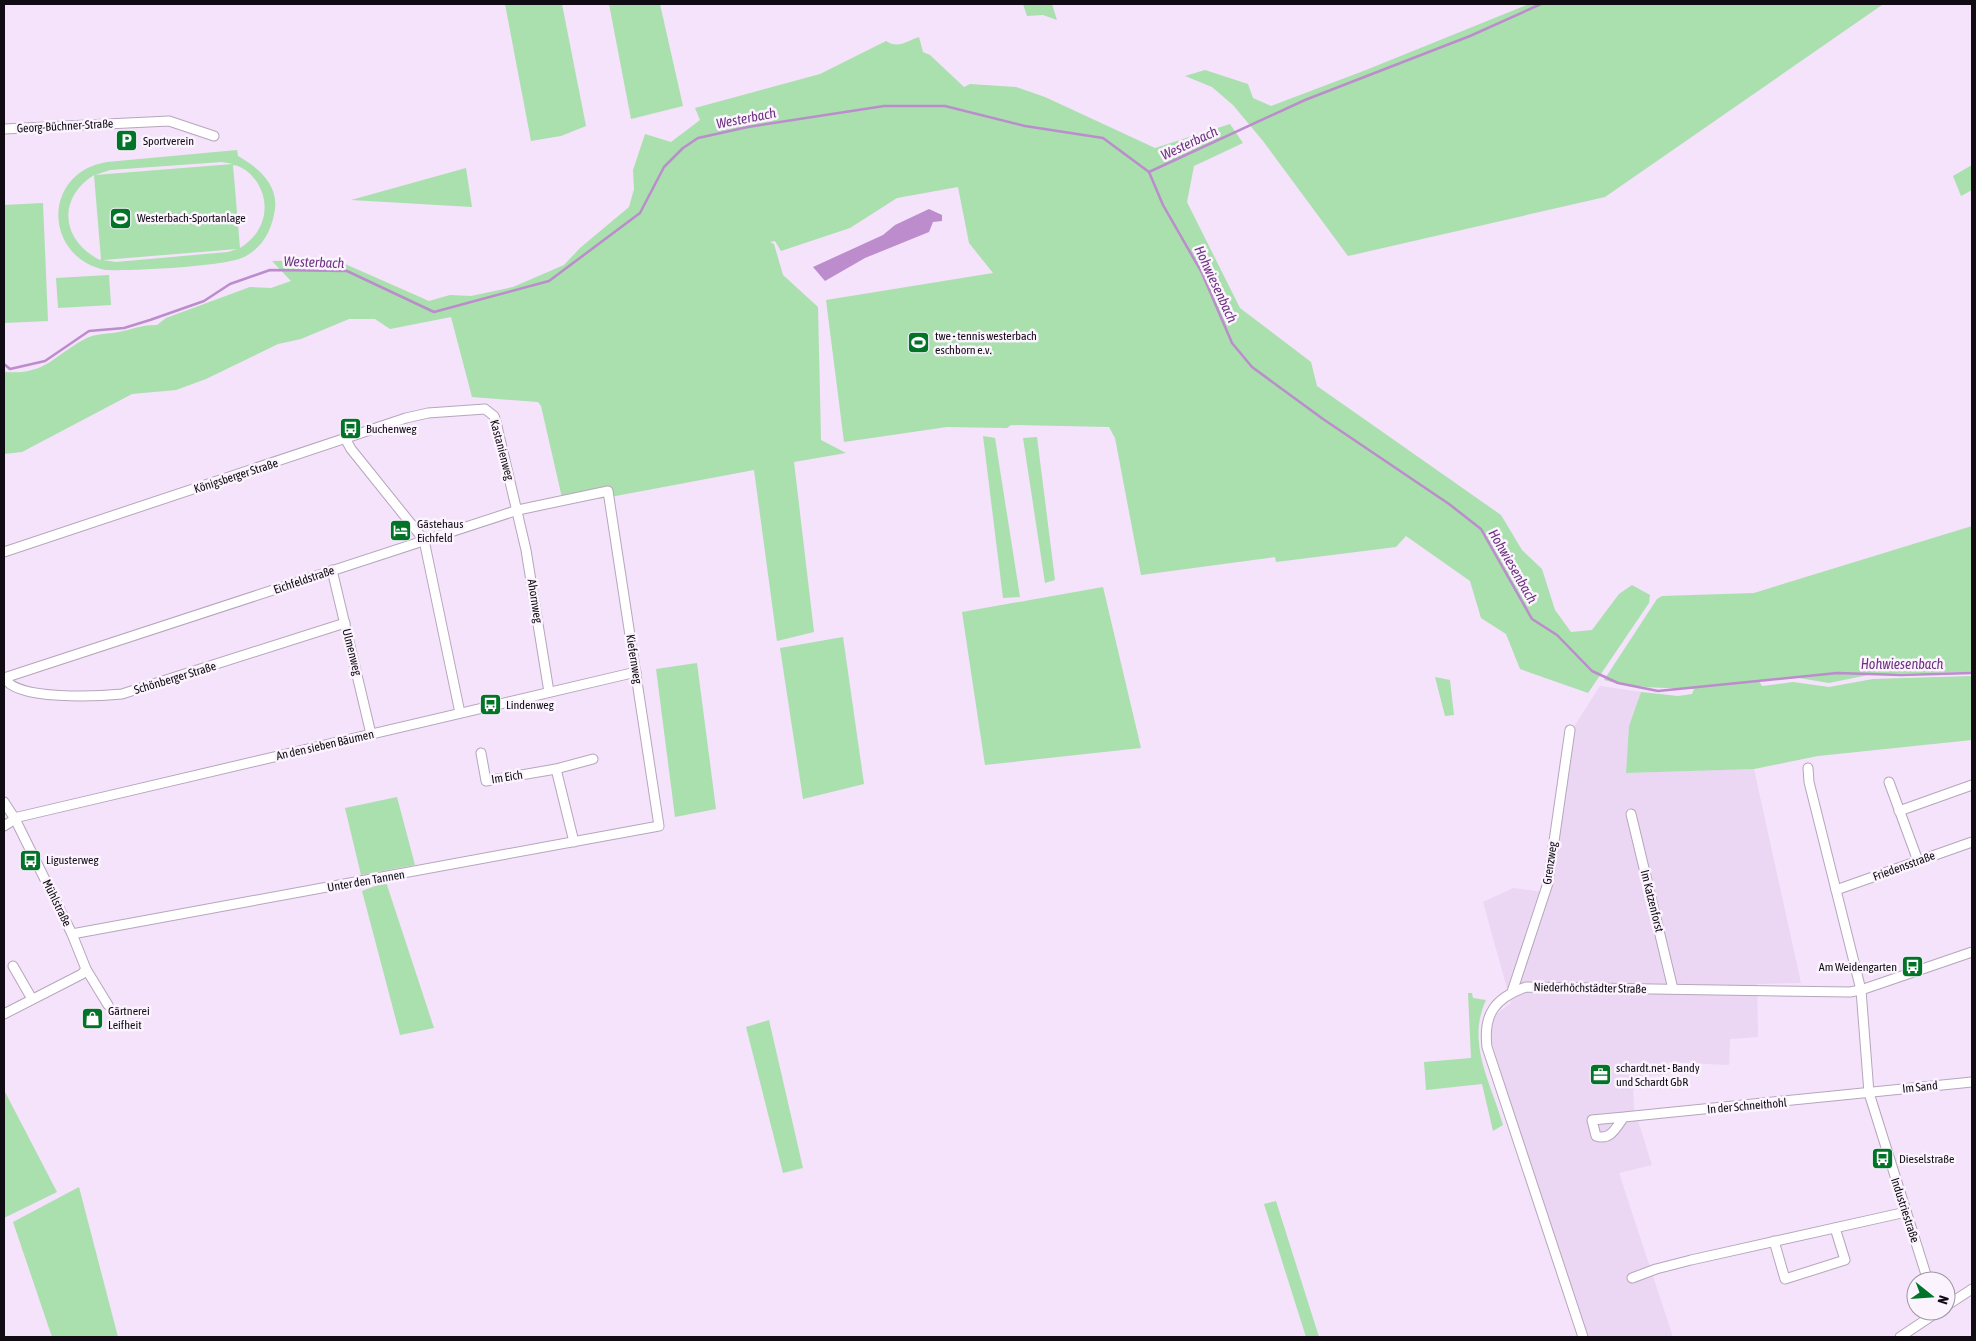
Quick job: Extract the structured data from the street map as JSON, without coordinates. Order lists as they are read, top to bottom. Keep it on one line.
{"streets":{"street":["Georg-Büchner-Straße","Kastanienweg","Königsberger Straße","Eichfeldstraße","Ahornweg","Ulmenweg","Kiefernweg","Schönberger Straße","An den sieben Bäumen","Im Eich","Grenzweg","Friedensstraße","Unter den Tannen","Im Katzenforst","Mühlstraße","Niederhöchstädter Straße","Im Sand","In der Schneithohl","Industriestraße"]},"crossings":[["Kastanienweg","Königsberger Straße"],["Kastanienweg","Eichfeldstraße"],["Kastanienweg","Ahornweg"],["Eichfeldstraße","Ahornweg"],["Eichfeldstraße","Ulmenweg"],["Eichfeldstraße","Kiefernweg"],["Eichfeldstraße","Schönberger Straße"],["Ahornweg","An den sieben Bäumen"],["Ulmenweg","Schönberger Straße"],["Ulmenweg","An den sieben Bäumen"],["Kiefernweg","An den sieben Bäumen"],["Kiefernweg","Unter den Tannen"],["An den sieben Bäumen","Mühlstraße"],["Grenzweg","Niederhöchstädter Straße"],["Unter den Tannen","Mühlstraße"],["Im Katzenforst","Niederhöchstädter Straße"],["Niederhöchstädter Straße","Industriestraße"],["Im Sand","In der Schneithohl"],["Im Sand","Industriestraße"],["In der Schneithohl","Industriestraße"]],"water":["Westerbach","Hohwiesenbach"],"places":{"parking":["Sportverein"],"sports":["Westerbach-Sportanlage","twe - tennis westerbach eschborn e.v."],"bus stop":["Buchenweg","Lindenweg","Ligusterweg","Am Weidengarten","Dieselstraße"],"hotel":["Gästehaus Eichfeld"],"shop":["Gärtnerei Leifheit"],"office":["schardt.net - Bandy und Schardt GbR"]},"north":"right"}
